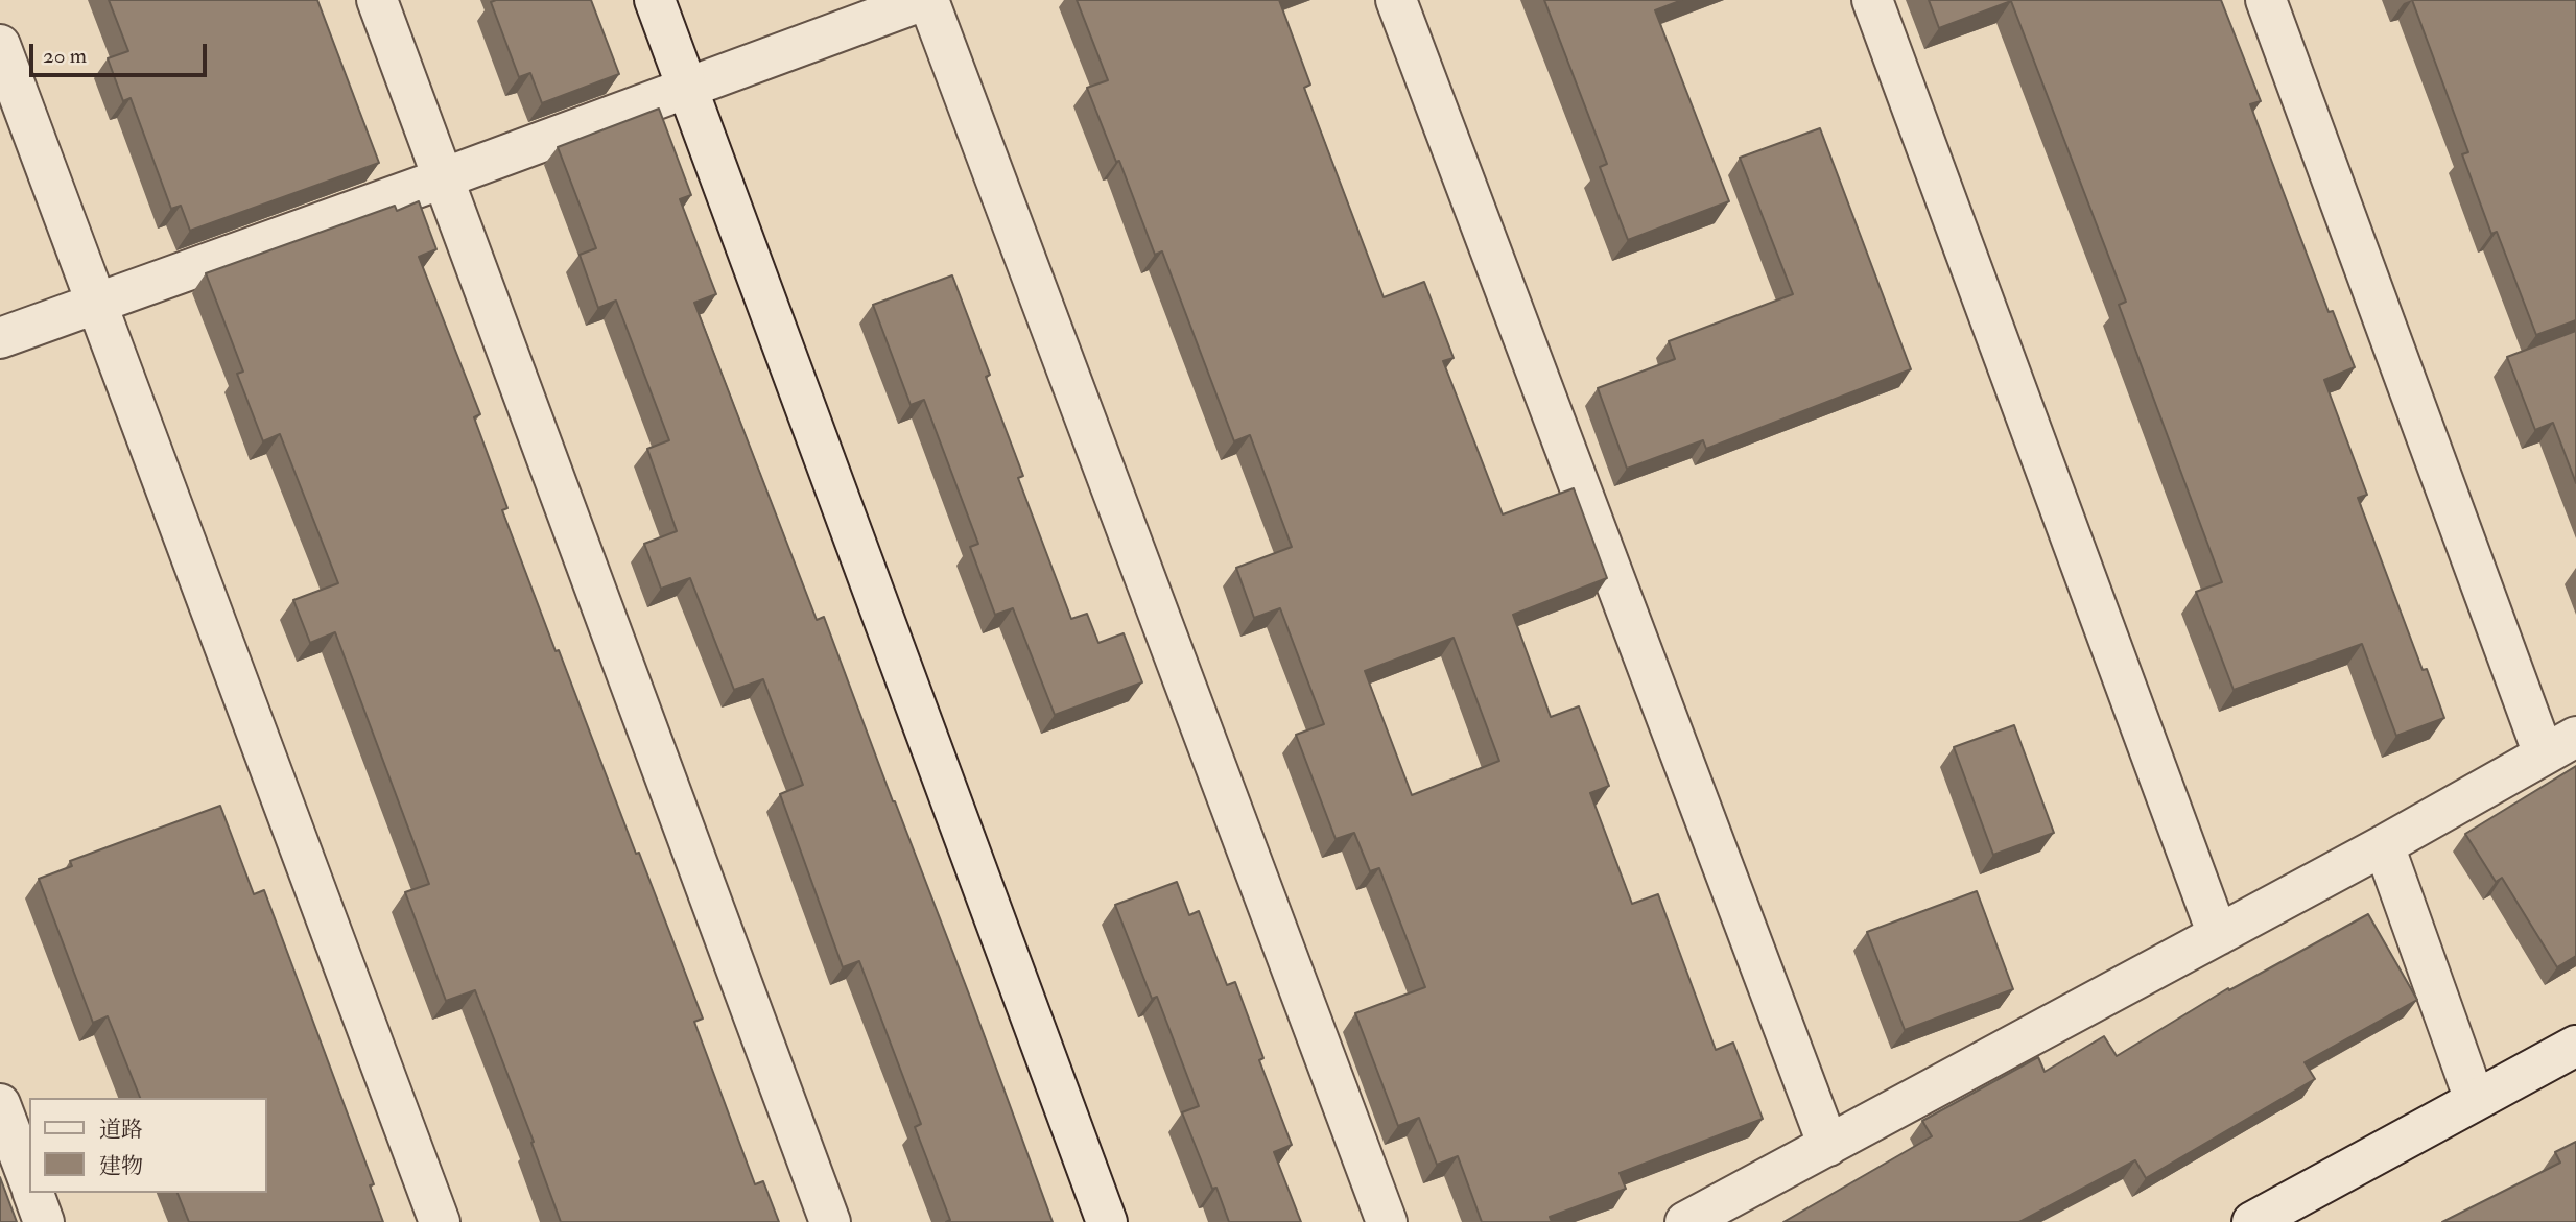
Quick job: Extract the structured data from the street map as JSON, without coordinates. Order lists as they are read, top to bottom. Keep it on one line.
{"legend":["道路","建物"],"scale_bar":"20 m"}
